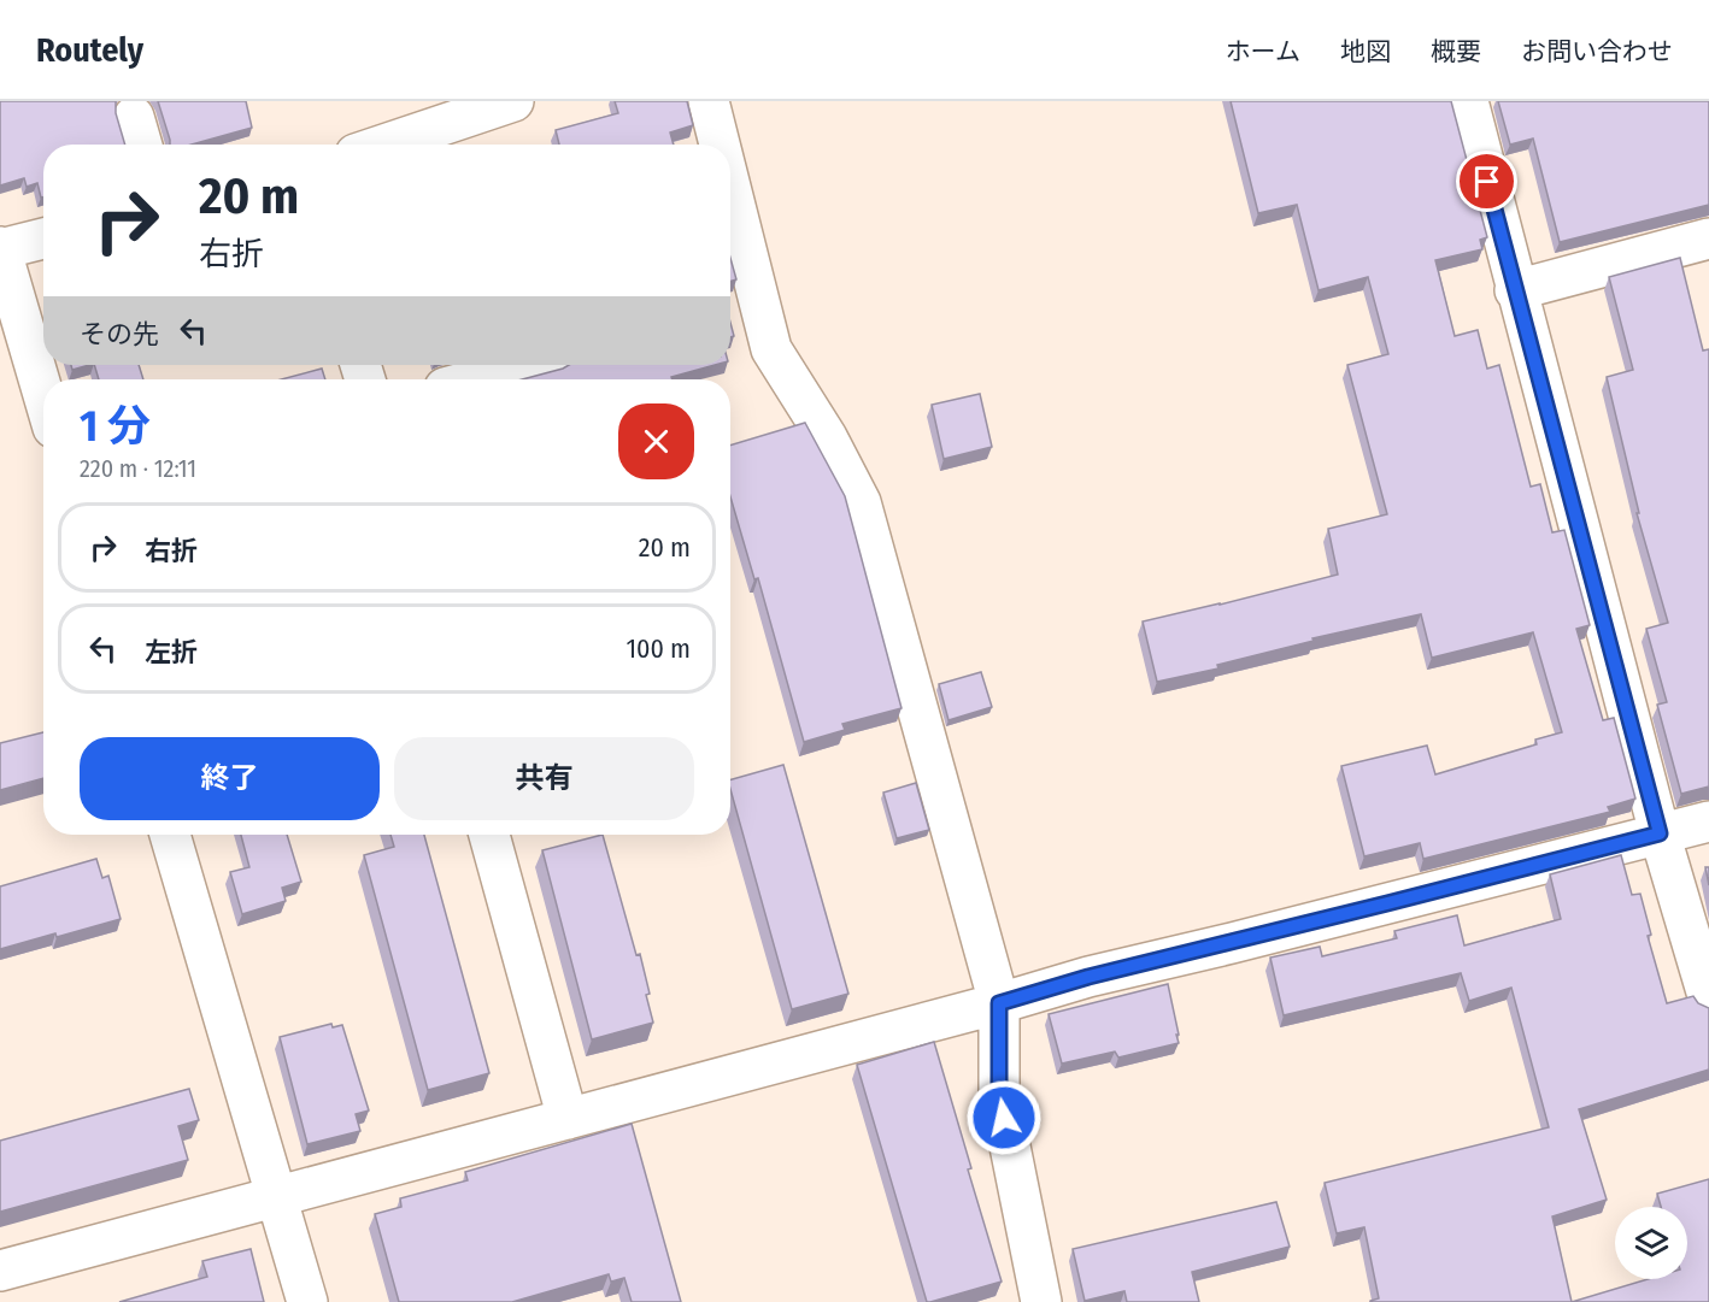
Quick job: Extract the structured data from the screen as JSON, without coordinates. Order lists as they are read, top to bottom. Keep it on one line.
{"page":{"header":"Routely","nav":["ホーム","地図","概要","お問い合わせ"],"turn":["20 m","右折"],"then":"その先","heading":["1 分","220 m · 12:11"],"list":[{"name":"右折","value":"20 m"},{"name":"左折","value":"100 m"}],"buttons":["終了","共有"]}}
